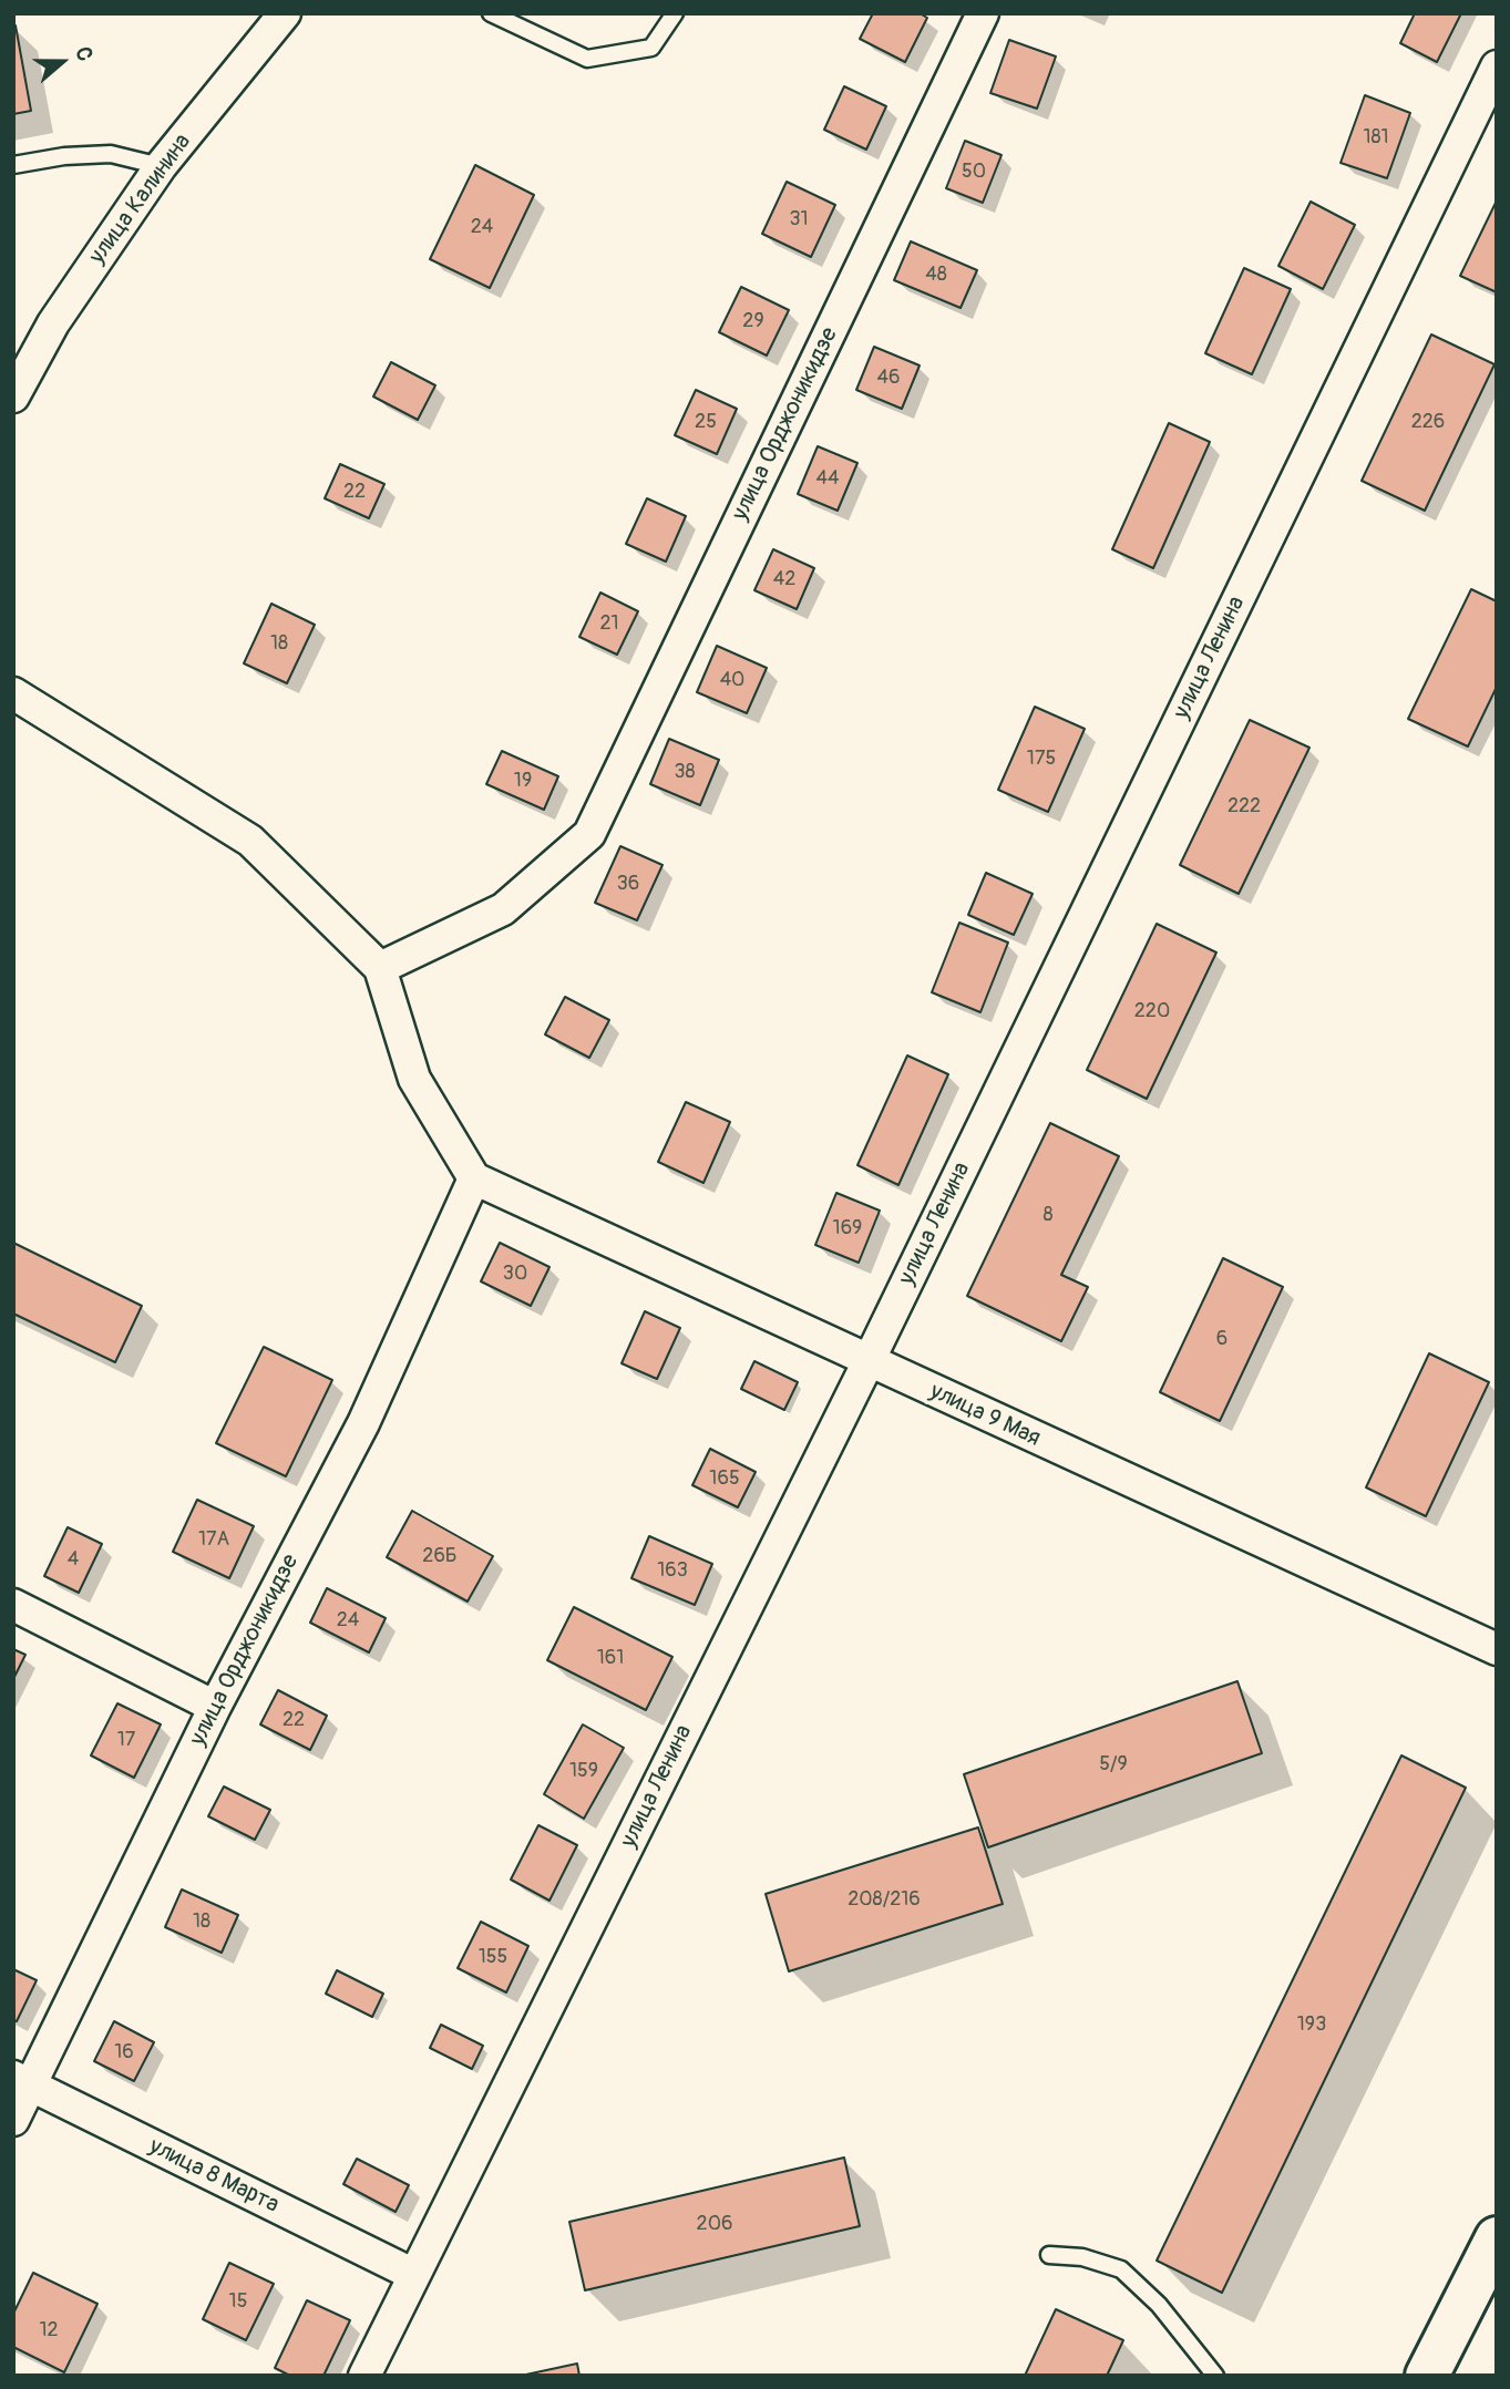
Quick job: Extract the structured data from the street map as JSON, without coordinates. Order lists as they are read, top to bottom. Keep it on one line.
{"streets":{"street":["улица Калинина","улица Орджоникидзе","улица Ленина","улица 9 Мая","улица 8 Марта"]},"crossings":[["улица Орджоникидзе","улица 9 Мая"],["улица Орджоникидзе","улица 8 Марта"],["улица Ленина","улица 9 Мая"],["улица Ленина","улица 8 Марта"]],"house_numbers":["181","50","31","24","48","29","46","25","226","44","22","42","21","18","40","175","38","19","222","36","220","8","169","30","6","165","17А","26Б","4","163","24","161","22","17","5/9","159","208/216","18","155","193","16","206","15","12"],"north":"right"}
